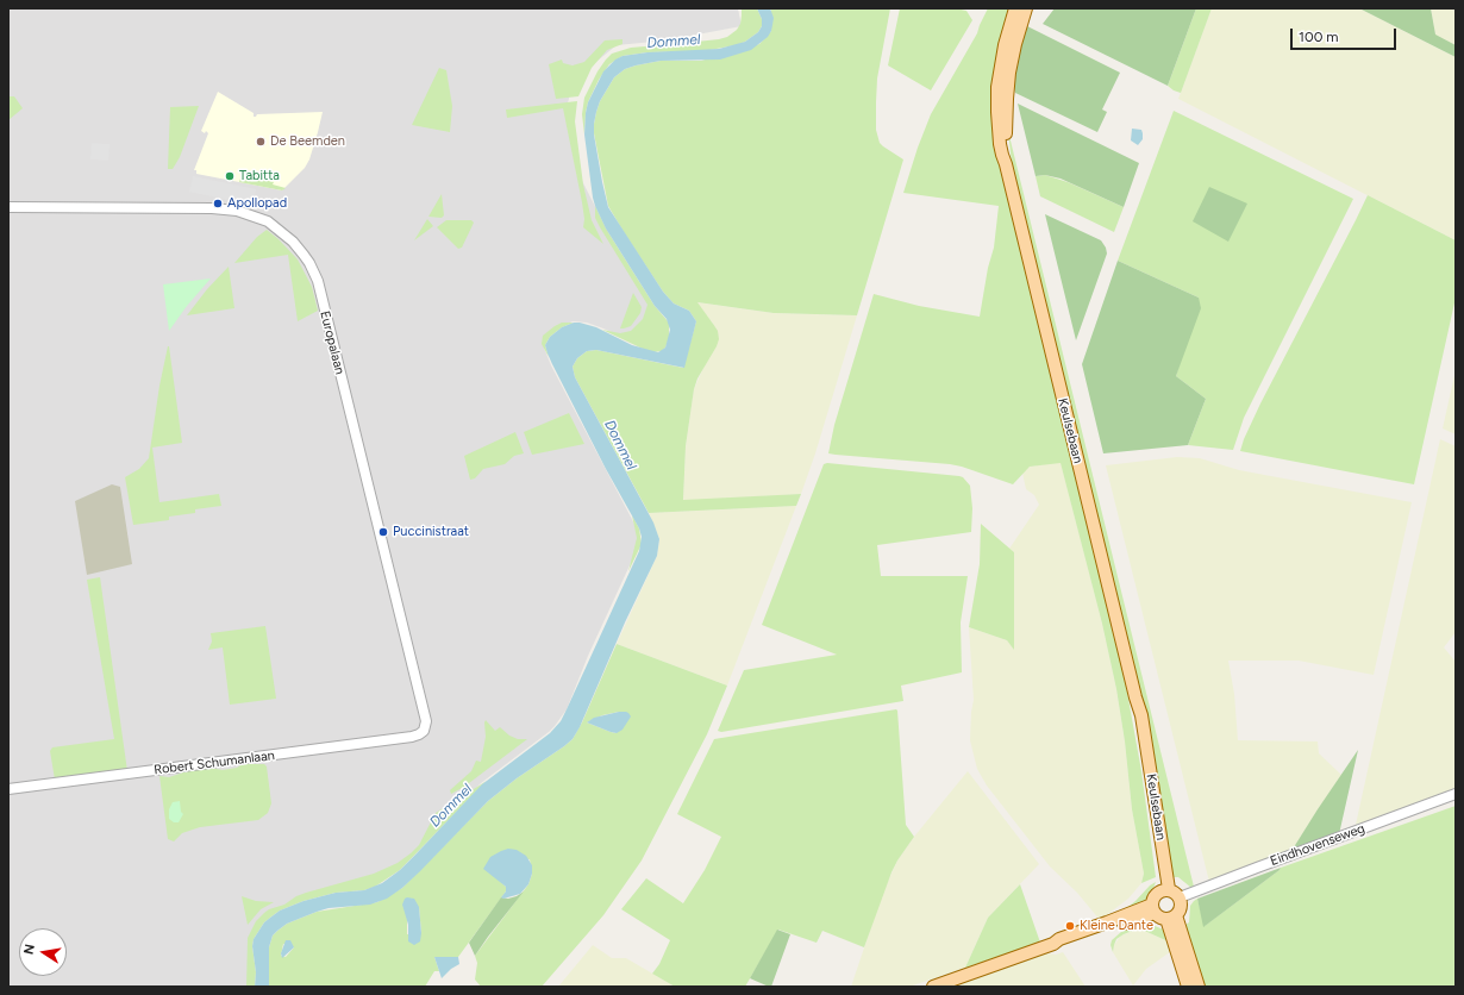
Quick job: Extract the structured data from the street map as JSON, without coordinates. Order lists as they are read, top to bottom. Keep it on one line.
{"streets":{"main road":["Keulsebaan"],"street":["Europalaan","Robert Schumanlaan","Eindhovenseweg"]},"crossings":[["Europalaan","Robert Schumanlaan"],["Keulsebaan","Eindhovenseweg"]],"water":["Dommel"],"places":["De Beemden","Tabitta","Apollopad","Puccinistraat","Kleine Dante"],"scale_bar":"100 m","north":"left"}
